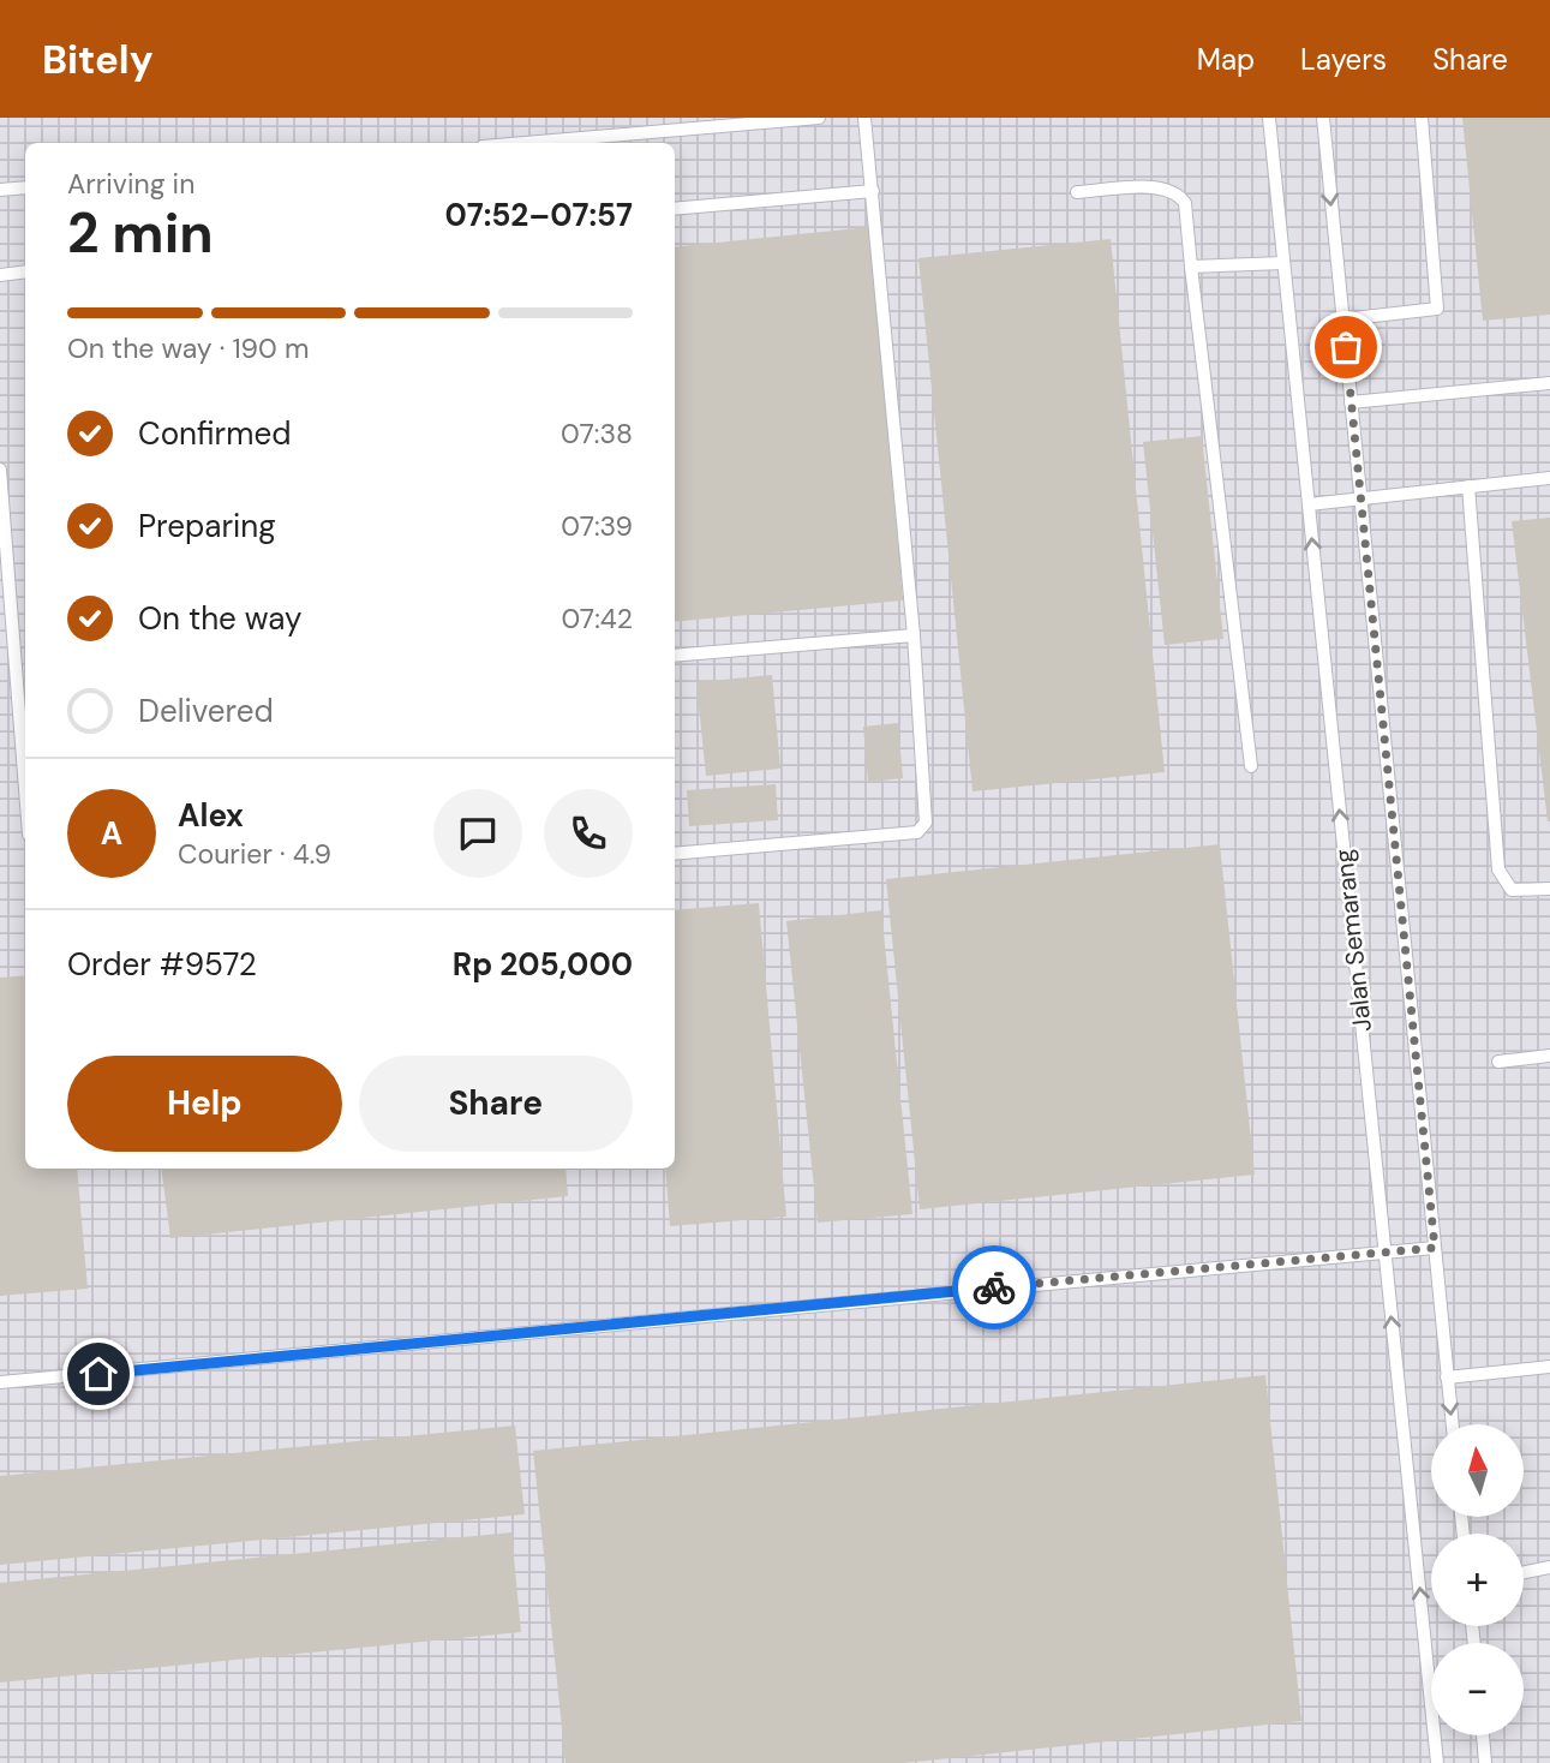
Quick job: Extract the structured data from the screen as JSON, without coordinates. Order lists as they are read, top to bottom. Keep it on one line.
{"streets":{"lane":["Jalan Semarang"]},"north":"top","page":{"header":"Bitely","nav":["Map","Layers","Share"],"heading":["2 min","Arriving in","07:52–07:57"],"panel":["Alex","Courier · 4.9","Order #9572","Rp 205,000"],"bar":"On the way · 190 m","list":[["Confirmed","07:38"],["Preparing","07:39"],["On the way","07:42"],"Delivered"],"round":"A","buttons":["Help","Share"],"map_buttons":["+","−"]}}
